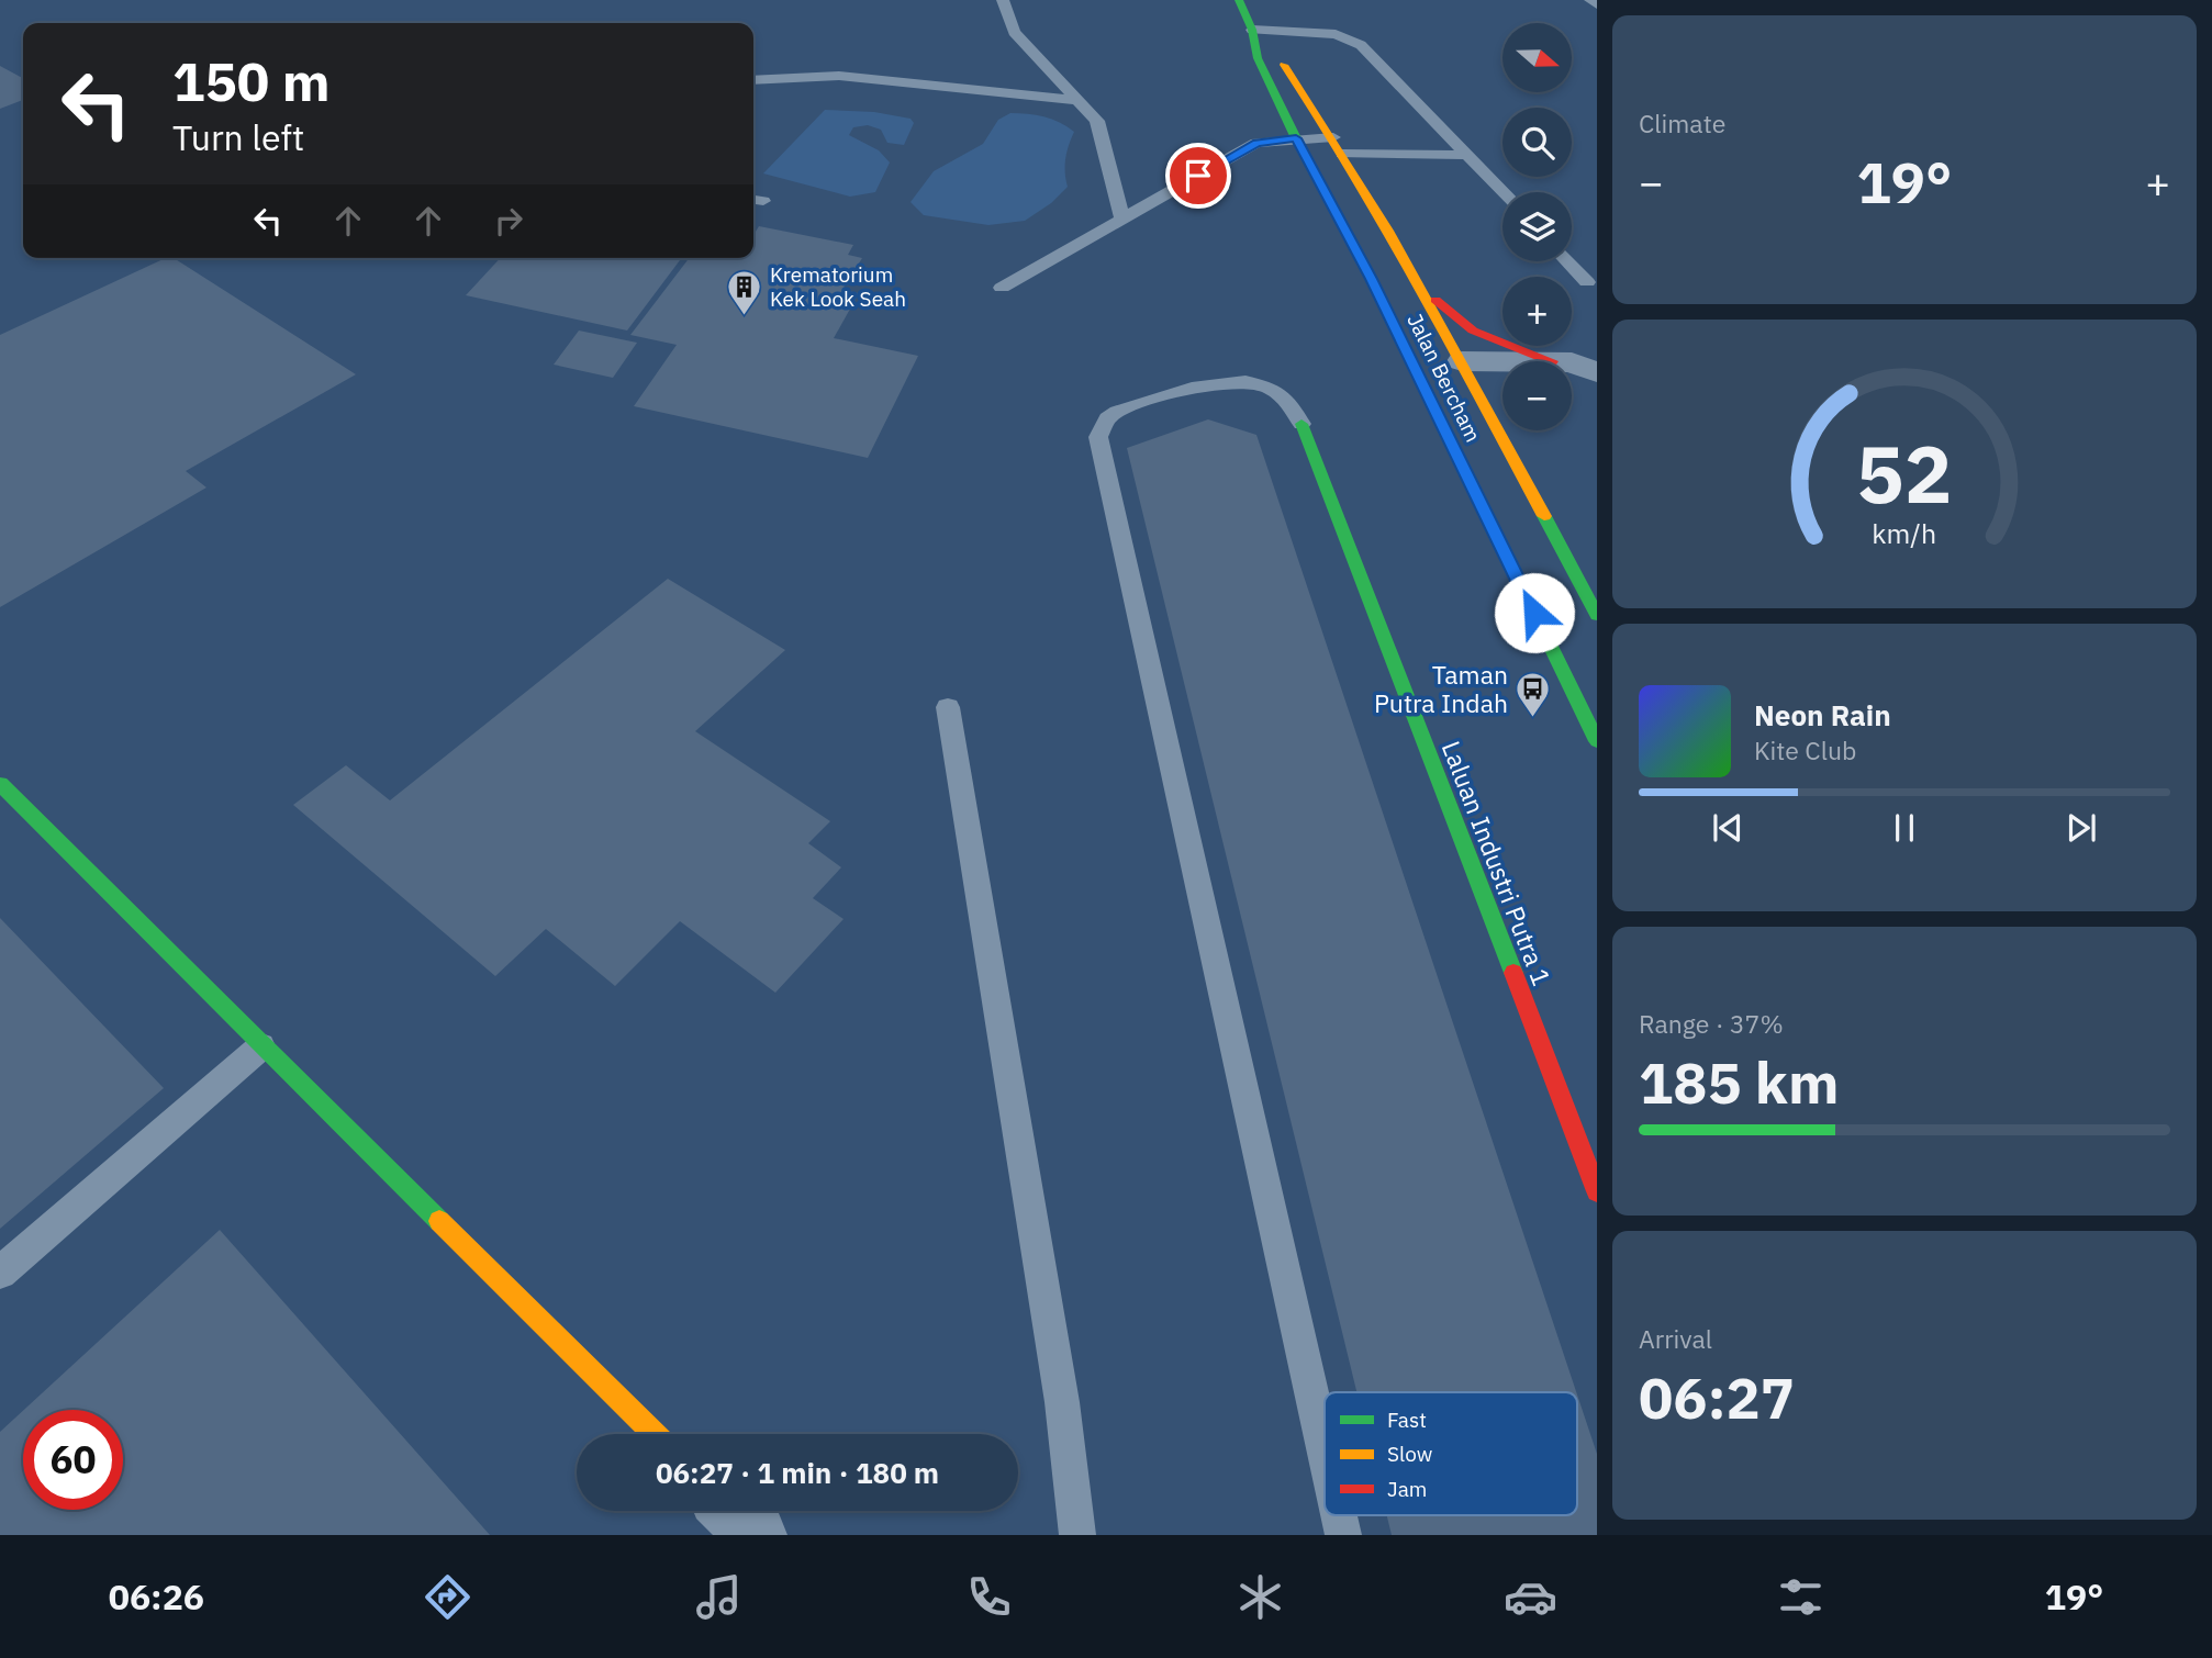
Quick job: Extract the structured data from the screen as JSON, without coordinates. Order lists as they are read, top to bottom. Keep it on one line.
{"streets":{"main road":["Jalan Bercham","Laluan Industri Putra 1"]},"places":{"building":["Krematorium Kek Look Seah"],"bus stop":["Taman Putra Indah"]},"legend":["Fast","Slow","Jam"],"north":"right","page":{"tile":["Climate",["Range · 37%","185 km"],["Arrival","06:27"]],"map_buttons":["+","−"],"turn":["150 m","Turn left"],"heat":["−","19°","+"],"song":["Neon Rain","Kite Club"],"limit":"60","trip":"06:27 · 1 min · 180 m","tabs":["06:26","19°"],"gauge":["52","km/h"]}}
